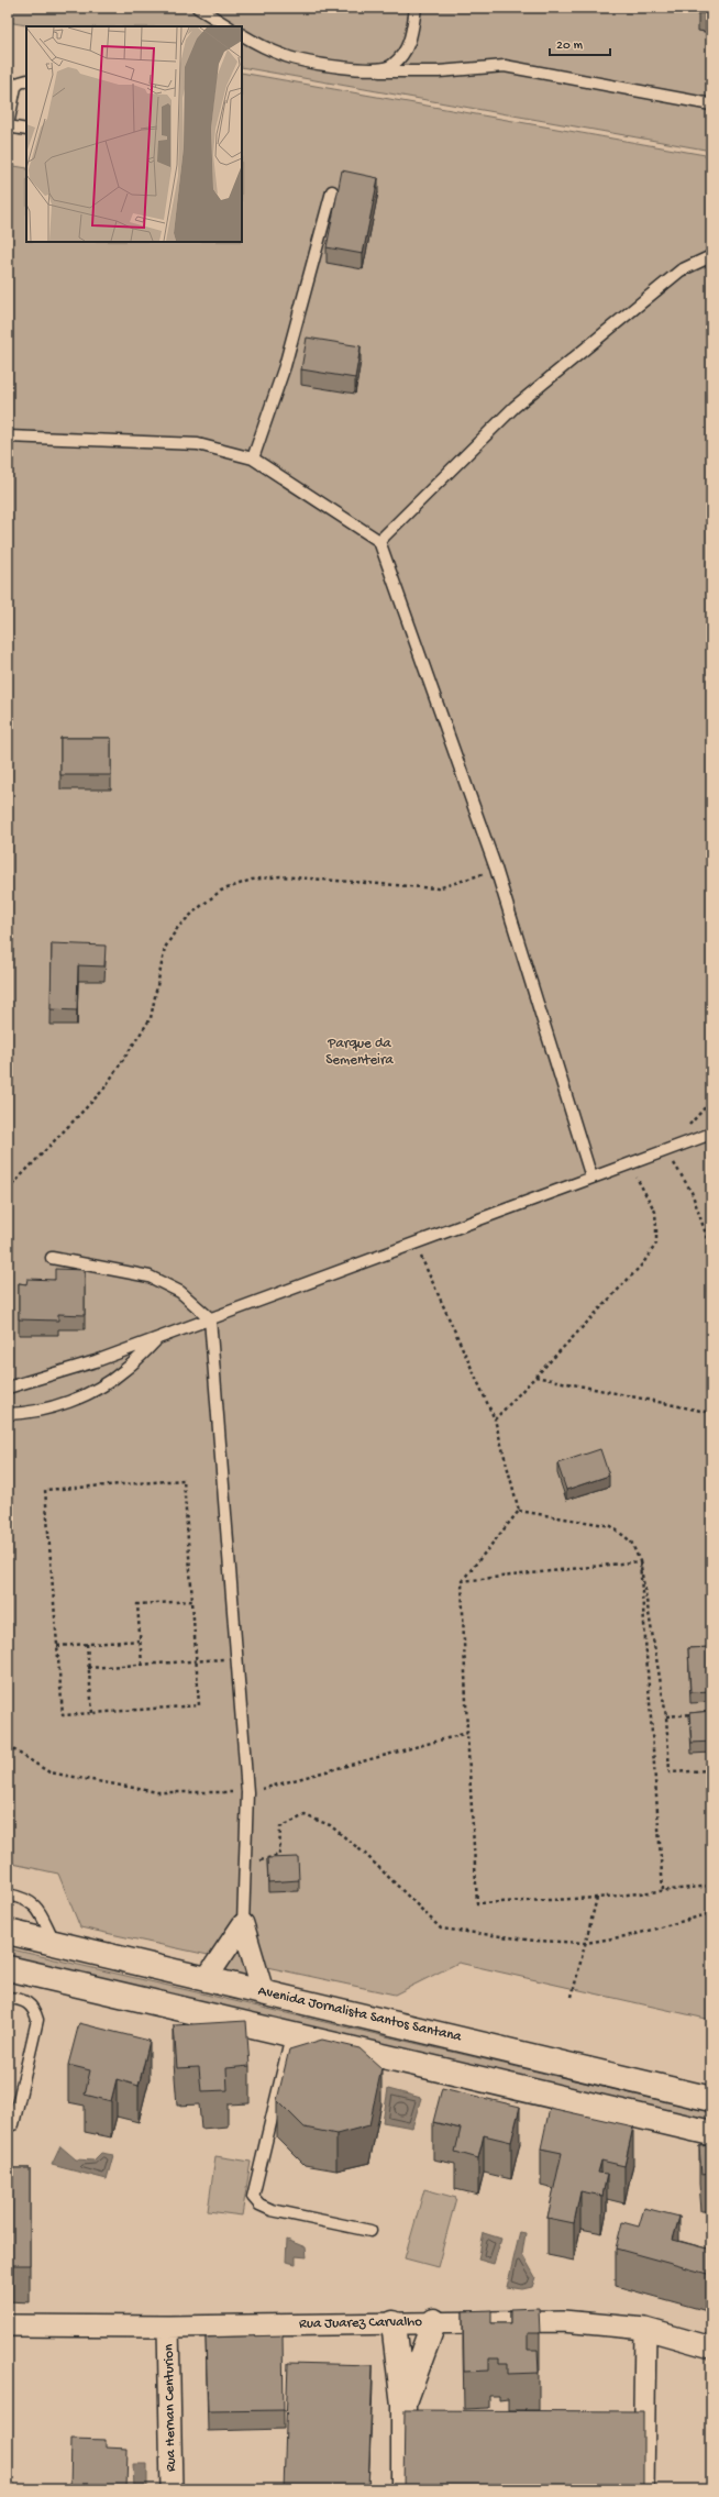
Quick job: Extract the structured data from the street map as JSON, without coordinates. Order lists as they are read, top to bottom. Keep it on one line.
{"streets":{"main road":["Avenida Jornalista Santos Santana"],"street":["Rua Juarez Carvalho","Rua Hernan Centurion"]},"crossings":[["Rua Juarez Carvalho","Rua Hernan Centurion"]],"parks":["Parque da Sementeira"],"scale_bar":"20 m"}
